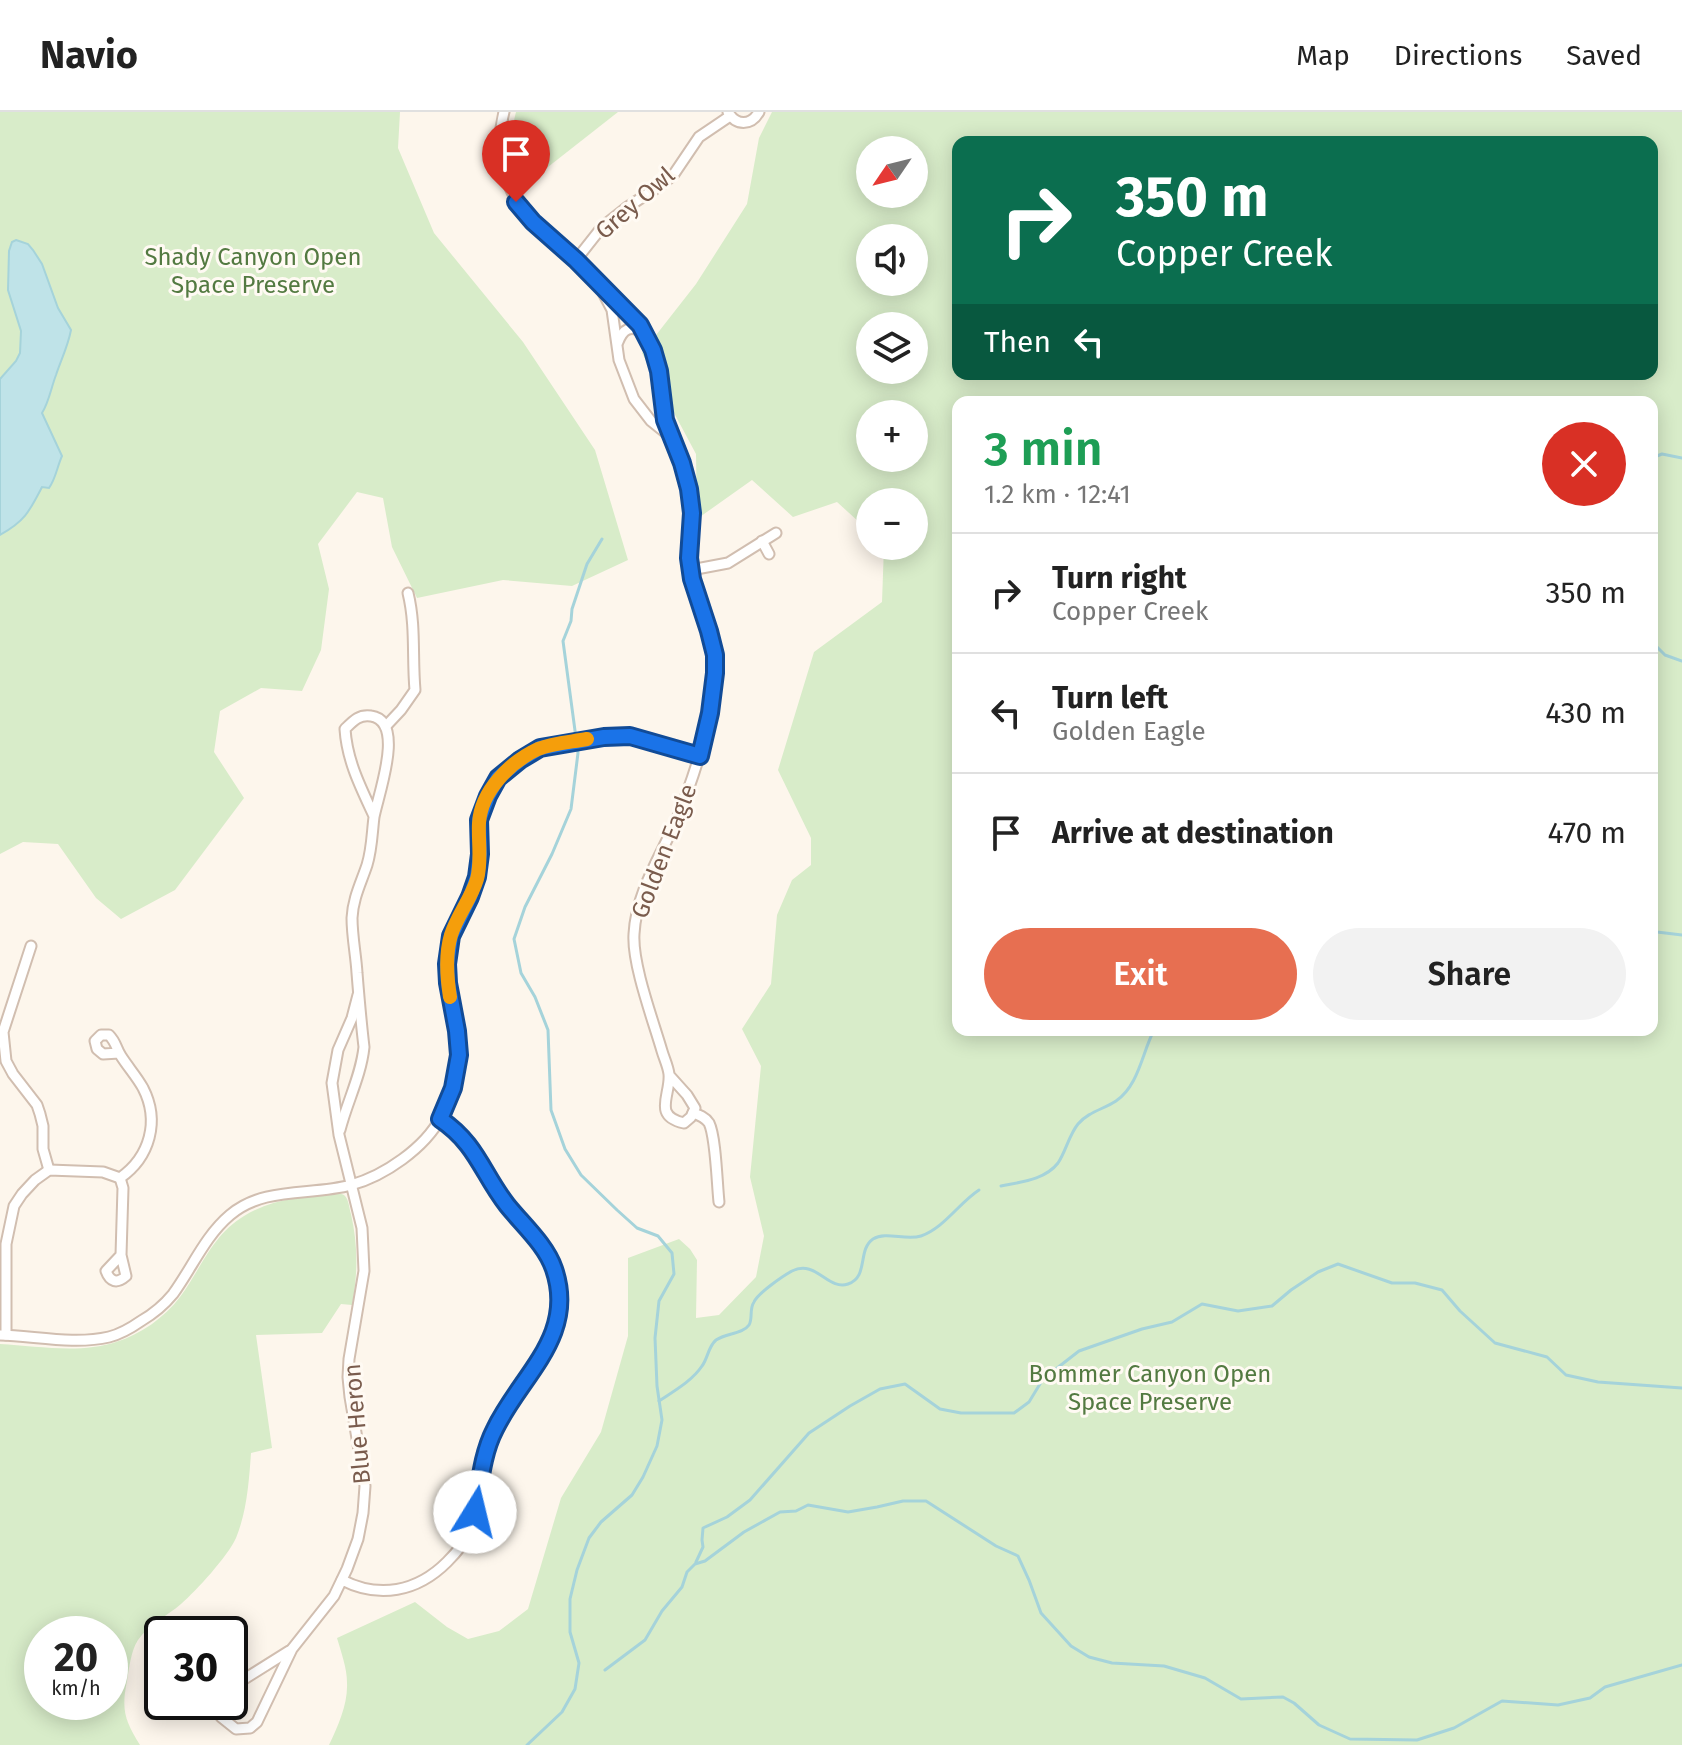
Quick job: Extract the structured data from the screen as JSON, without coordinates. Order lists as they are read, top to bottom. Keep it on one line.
{"streets":{"street":["Grey Owl","Golden Eagle","Blue Heron"]},"crossings":[["Grey Owl","Golden Eagle"]],"parks":["Shady Canyon Open Space Preserve","Bommer Canyon Open Space Preserve"],"north":"bottom left","page":{"header":"Navio","nav":["Map","Directions","Saved"],"map_buttons":["+","−"],"turn":["350 m","Copper Creek"],"then":"Then","heading":["3 min","1.2 km · 12:41"],"list":[{"name":"Turn right","note":"Copper Creek","value":"350 m"},{"name":"Turn left","note":"Golden Eagle","value":"430 m"},{"name":"Arrive at destination","value":"470 m"}],"buttons":["Exit","Share"],"speed":"20 km/h","limit":"30"}}
